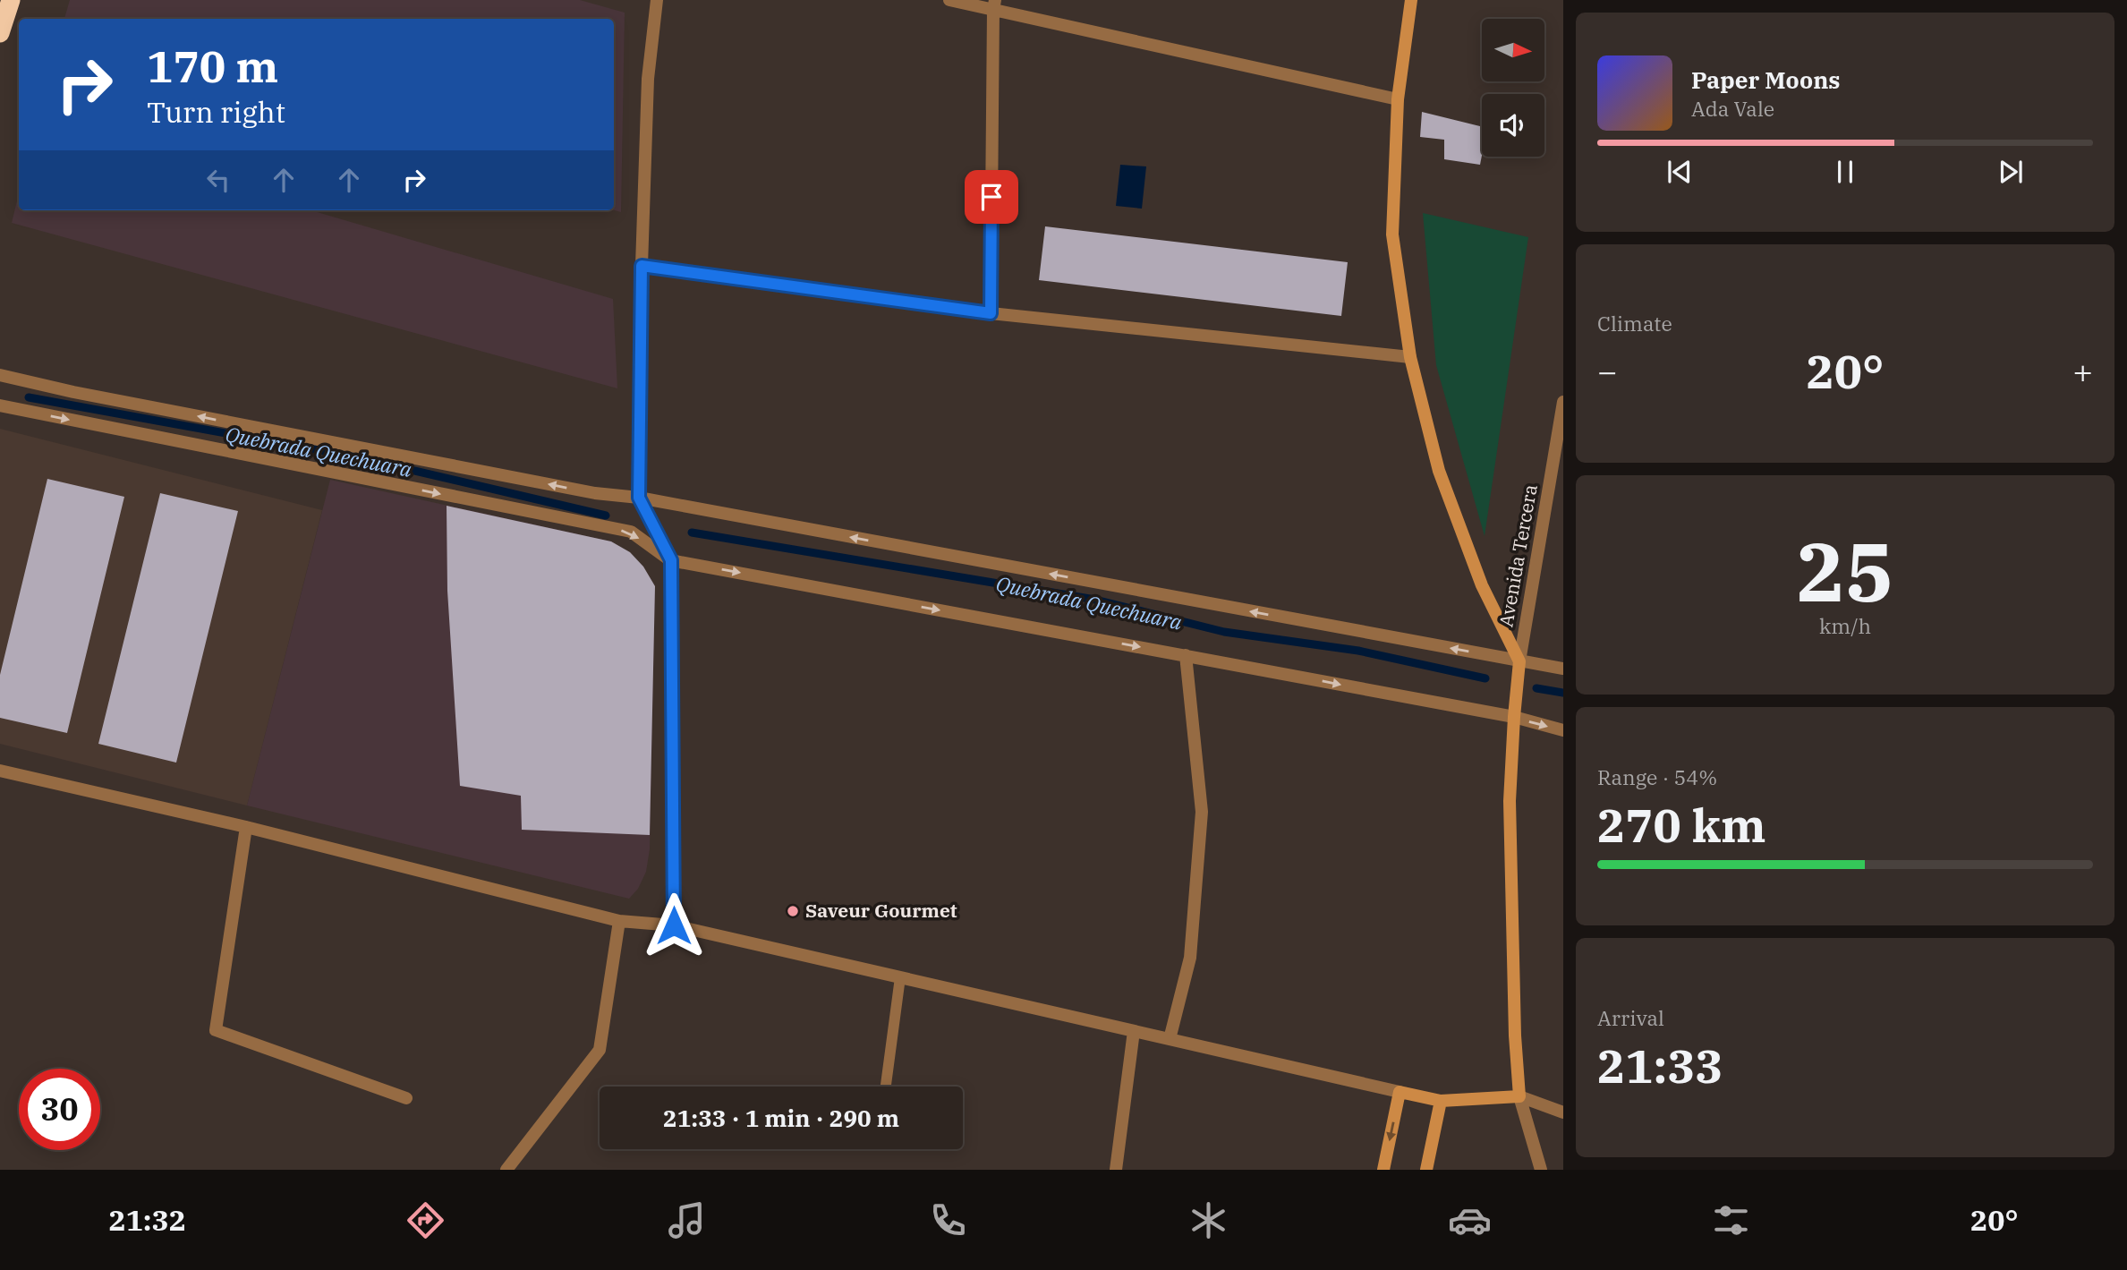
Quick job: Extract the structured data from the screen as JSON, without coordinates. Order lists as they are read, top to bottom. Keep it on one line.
{"streets":{"street":["Avenida Tercera"]},"water":["Quebrada Quechuara"],"places":["Saveur Gourmet"],"north":"right","page":{"turn":["170 m","Turn right"],"song":["Paper Moons","Ada Vale"],"tile":["Climate",["25","km/h"],["Range · 54%","270 km"],["Arrival","21:33"]],"heat":["−","20°","+"],"limit":"30","trip":"21:33 · 1 min · 290 m","tabs":["21:32","20°"]}}
